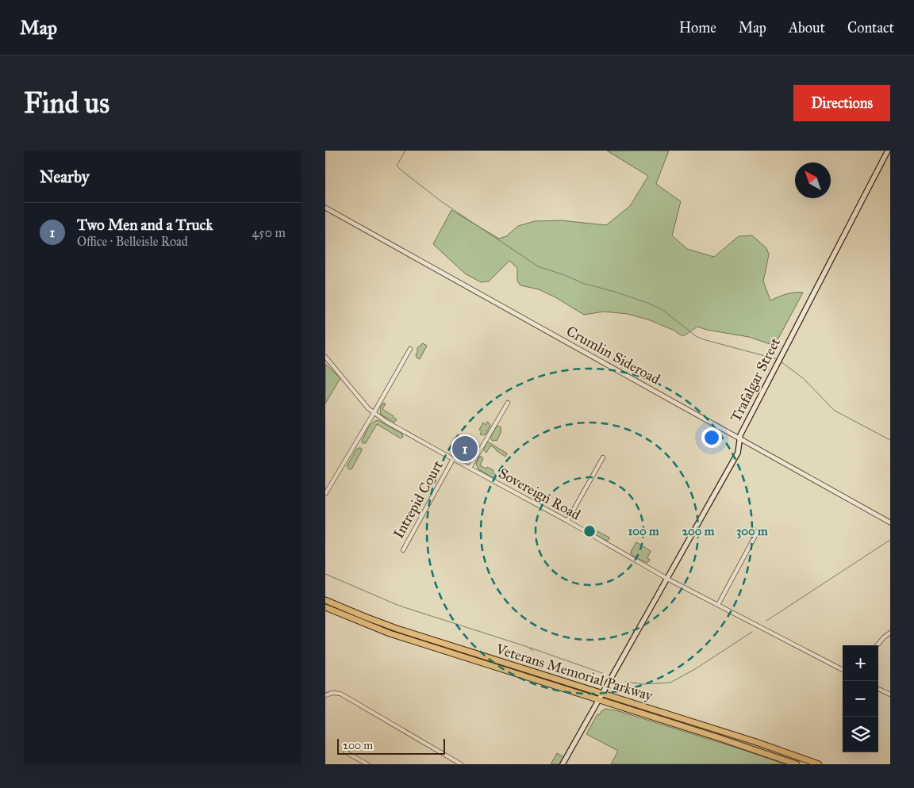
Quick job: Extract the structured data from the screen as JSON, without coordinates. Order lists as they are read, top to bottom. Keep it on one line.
{"streets":{"highway":["Veterans Memorial Parkway"],"main road":["Trafalgar Street"],"street":["Crumlin Sideroad","Sovereign Road","Intrepid Court"]},"crossings":[["Crumlin Sideroad","Trafalgar Street"],["Trafalgar Street","Sovereign Road"],["Trafalgar Street","Veterans Memorial Parkway"],["Sovereign Road","Intrepid Court"]],"scale_bar":"200 m","north":"top left","page":{"header":"Map","nav":["Home","Map","About","Contact"],"buttons":"Directions","title":"Find us","heading":"Nearby","list":[{"mark":"1","name":"Two Men and a Truck","note":"Office · Belleisle Road","value":"450 m"}],"pins":"1","map_buttons":["+","−"],"scale":"200 m"},"rings":["100 m","200 m","300 m"]}
